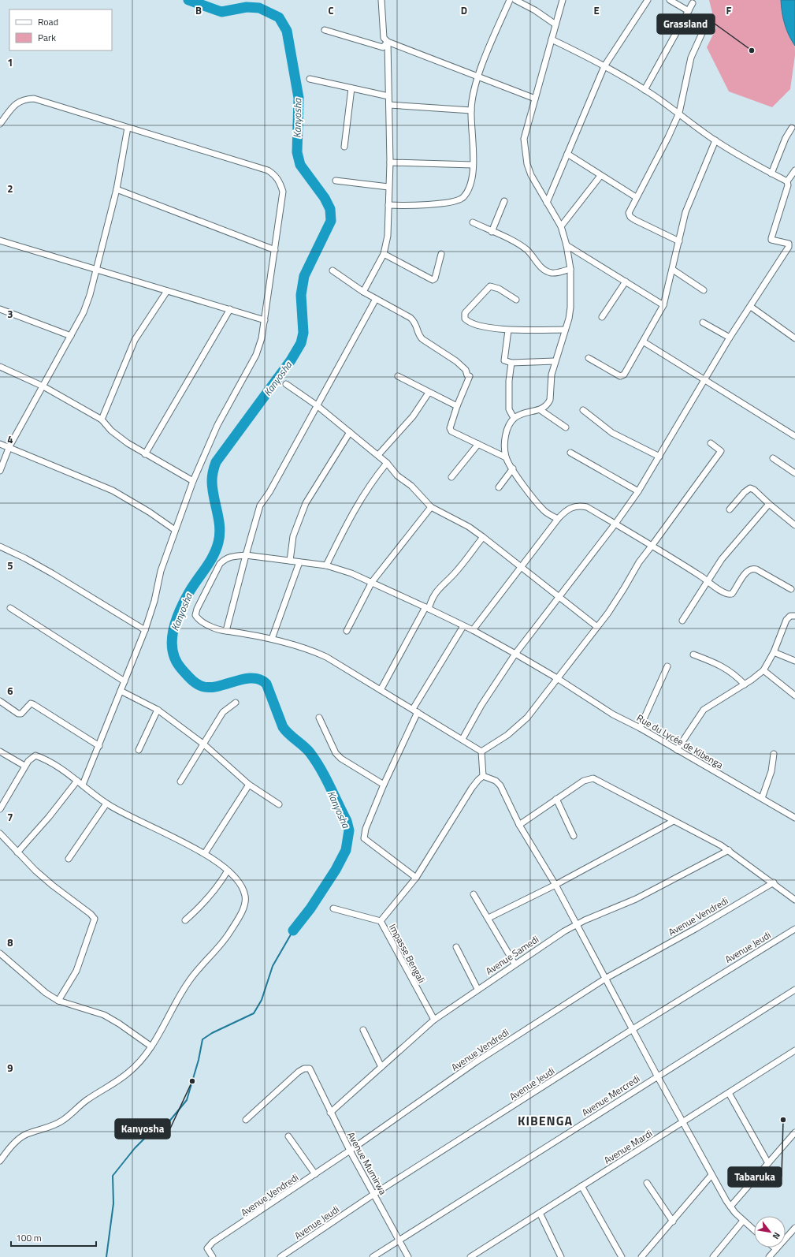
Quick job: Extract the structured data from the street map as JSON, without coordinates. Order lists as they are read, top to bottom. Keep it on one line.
{"streets":{"street":["Rue du Lycée de Kibenga","Avenue Vendredi","Avenue Jeudi","Impasse Bengali","Avenue Samedi","Avenue Mercredi","Avenue Mardi","Avenue Mumirwa"]},"crossings":[["Avenue Vendredi","Avenue Mumirwa"],["Avenue Jeudi","Avenue Mumirwa"],["Impasse Bengali","Avenue Samedi"],["Avenue Samedi","Avenue Mumirwa"],["Avenue Mercredi","Avenue Mumirwa"]],"districts":["KIBENGA"],"water":["Kanyosha"],"places":["Grassland","Kanyosha","Tabaruka"],"legend":["Road","Park"],"scale_bar":"100 m","north":"bottom right","grid":{"columns":["B","C","D","E","F"],"rows":["1","2","3","4","5","6","7","8","9"]}}
